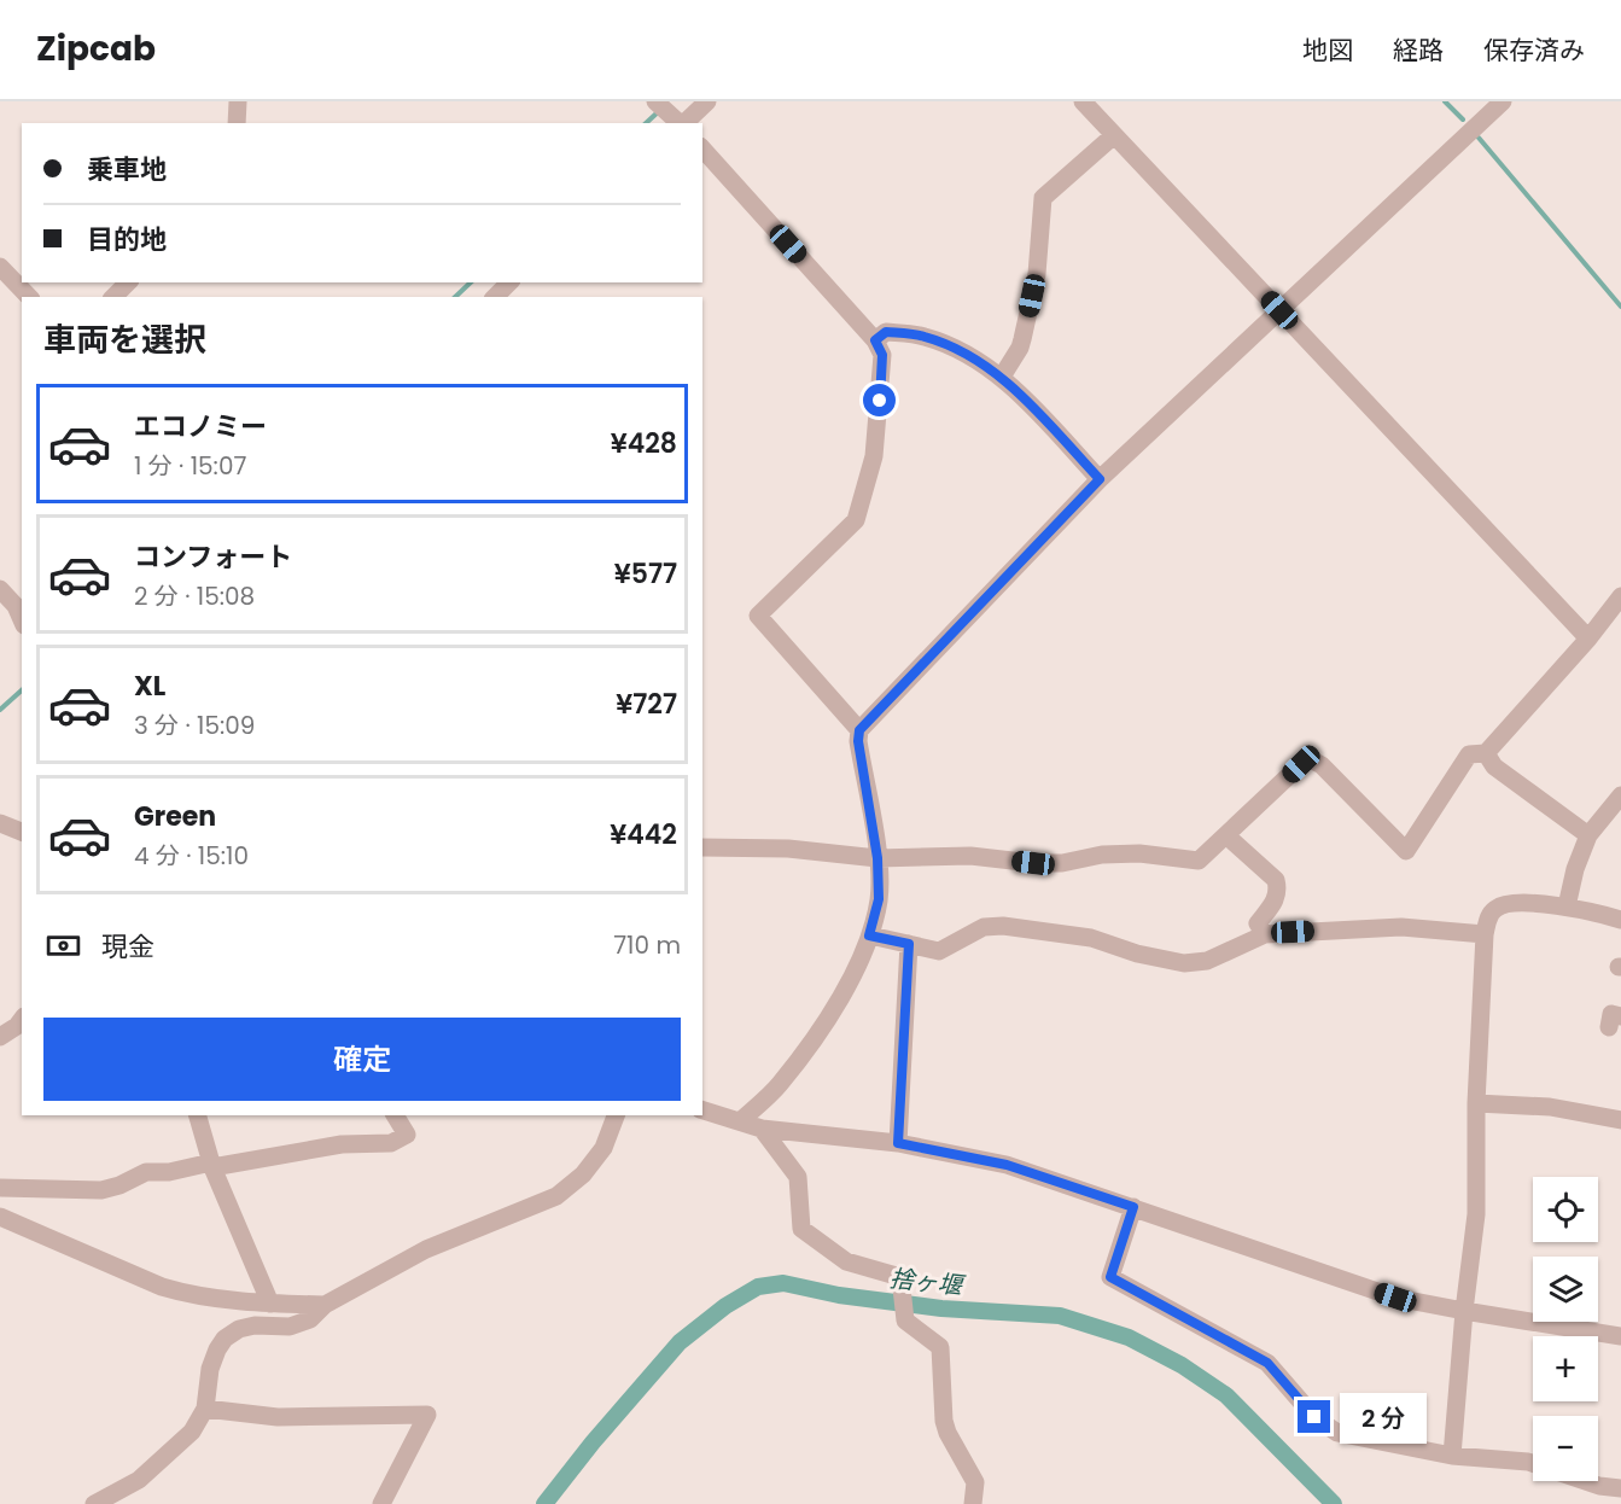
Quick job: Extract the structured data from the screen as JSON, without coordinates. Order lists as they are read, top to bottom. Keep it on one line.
{"water":["捨ヶ堰"],"page":{"header":"Zipcab","nav":["地図","経路","保存済み"],"banner":["乗車地","目的地"],"heading":"車両を選択","list":[{"name":"エコノミー","note":"1 分 · 15:07","value":"¥428"},{"name":"コンフォート","note":"2 分 · 15:08","value":"¥577"},{"name":"XL","note":"3 分 · 15:09","value":"¥727"},{"name":"Green","note":"4 分 · 15:10","value":"¥442"}],"pay":["現金","710 m"],"buttons":"確定","map_buttons":["+","−"],"bubble":"2 分"}}
